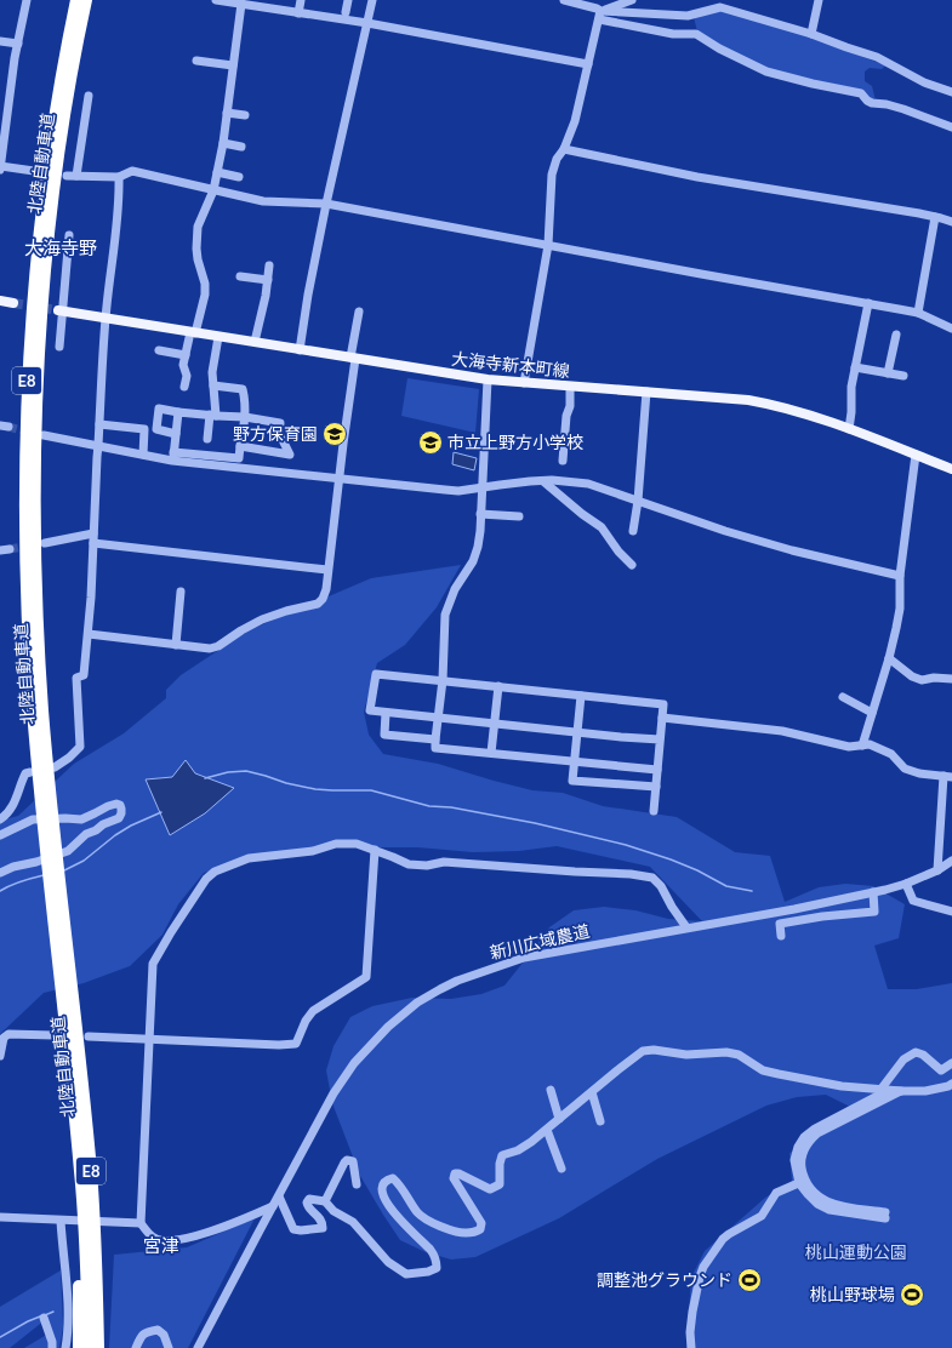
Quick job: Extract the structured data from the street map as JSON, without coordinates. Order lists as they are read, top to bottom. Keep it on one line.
{"streets":{"highway":["北陸自動車道","E8"],"main road":["大海寺新本町線"],"street":["新川広域農道"]},"districts":["大海寺野","宮津"],"parks":["桃山運動公園"],"places":{"school or university":["野方保育園","市立上野方小学校"],"sports":["調整池グラウンド","桃山野球場"]}}
